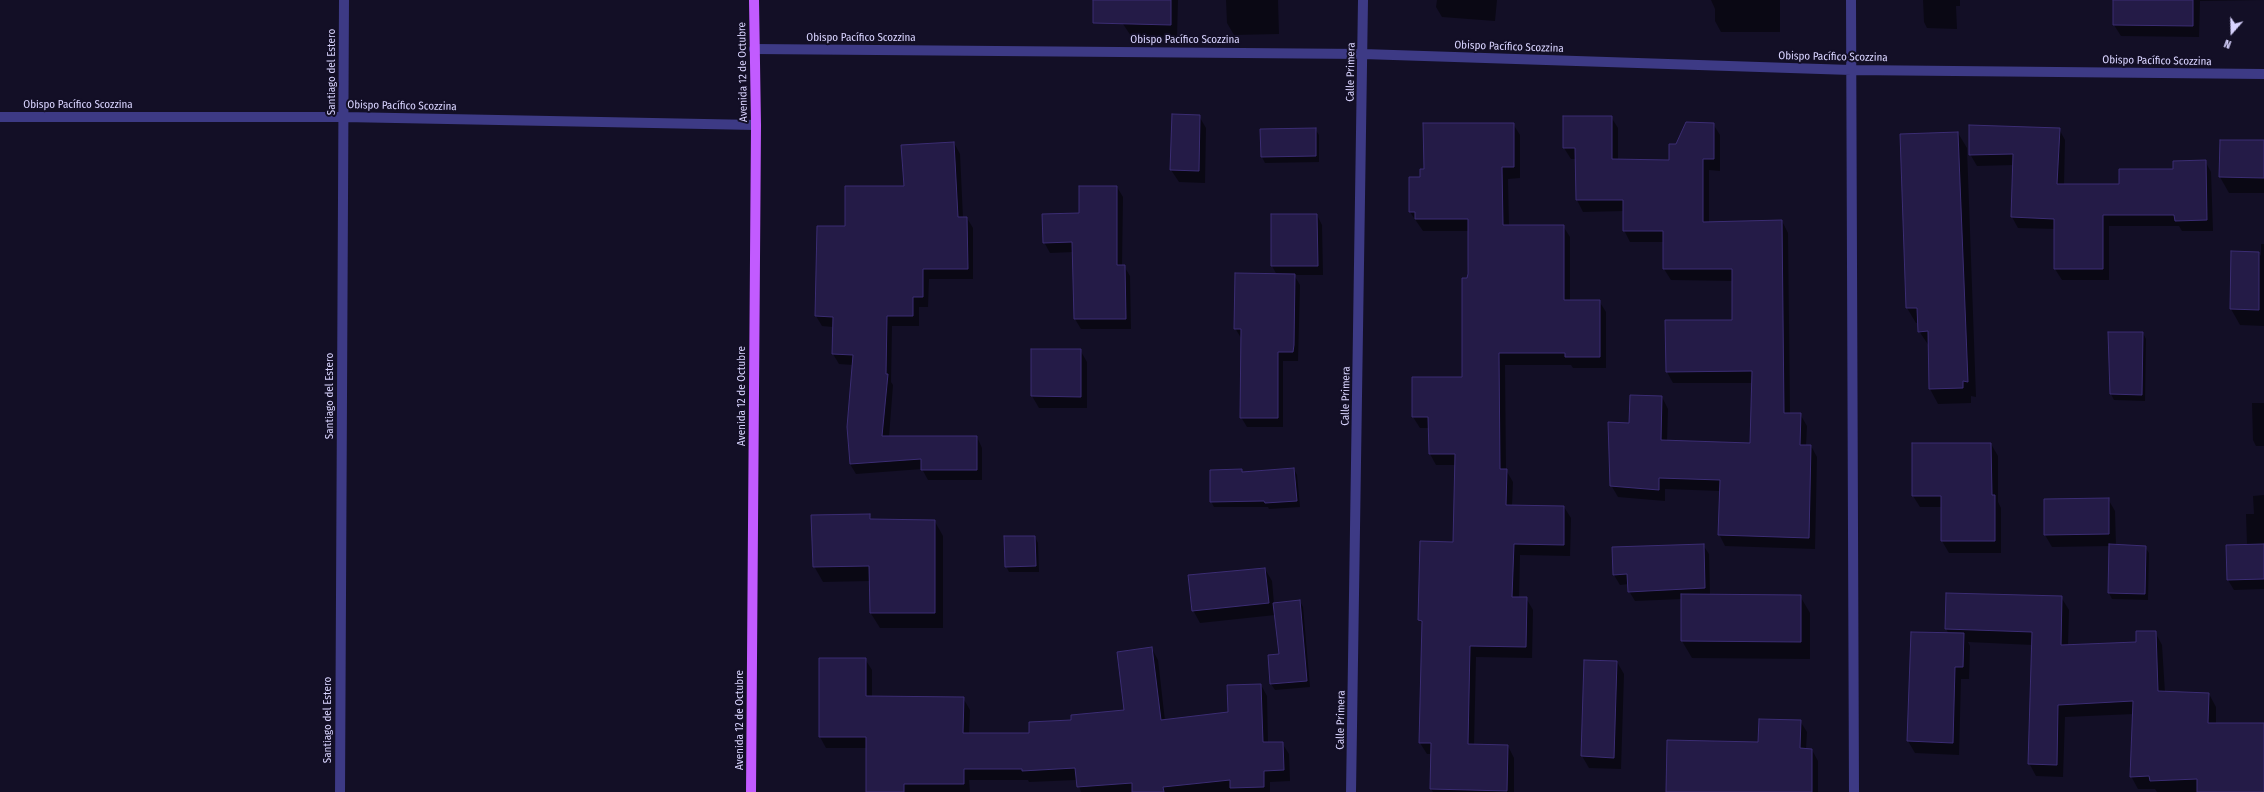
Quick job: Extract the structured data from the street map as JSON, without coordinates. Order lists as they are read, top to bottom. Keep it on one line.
{"streets":{"main road":["Avenida 12 de Octubre"],"street":["Obispo Pacífico Scozzina","Santiago del Estero","Calle Primera"]},"crossings":[["Obispo Pacífico Scozzina","Santiago del Estero"],["Obispo Pacífico Scozzina","Avenida 12 de Octubre"],["Obispo Pacífico Scozzina","Calle Primera"]],"north":"bottom"}
